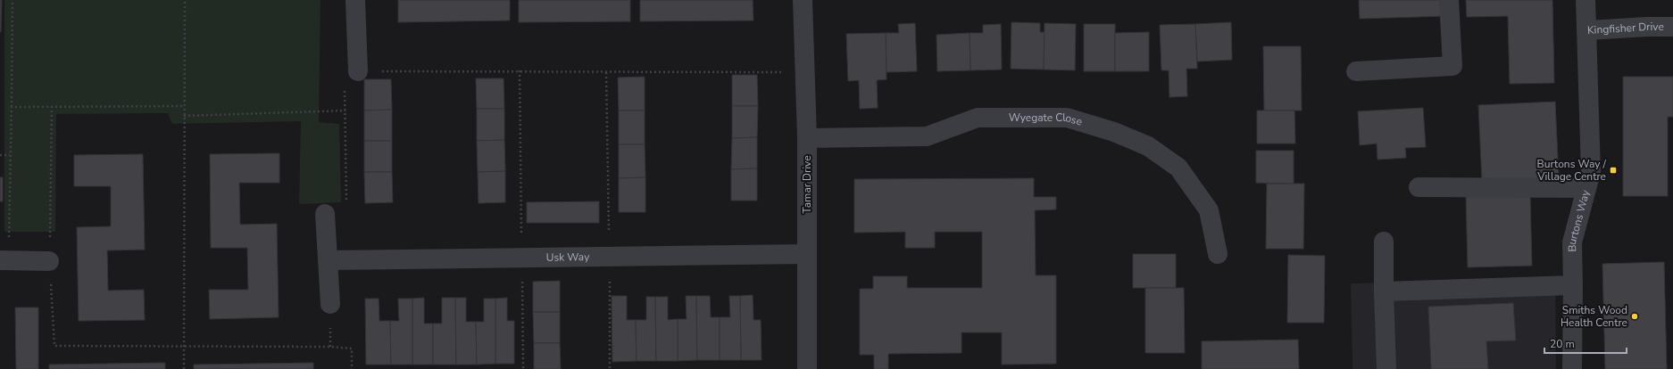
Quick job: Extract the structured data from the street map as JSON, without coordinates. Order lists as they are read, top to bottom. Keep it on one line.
{"streets":{"street":["Kingfisher Drive","Wyegate Close","Tamar Drive","Burtons Way","Usk Way"]},"crossings":[["Kingfisher Drive","Burtons Way"],["Wyegate Close","Tamar Drive"],["Tamar Drive","Usk Way"]],"places":{"transit":["Burtons Way / Village Centre"],"other":["Smiths Wood Health Centre"]},"scale_bar":"20 m"}
